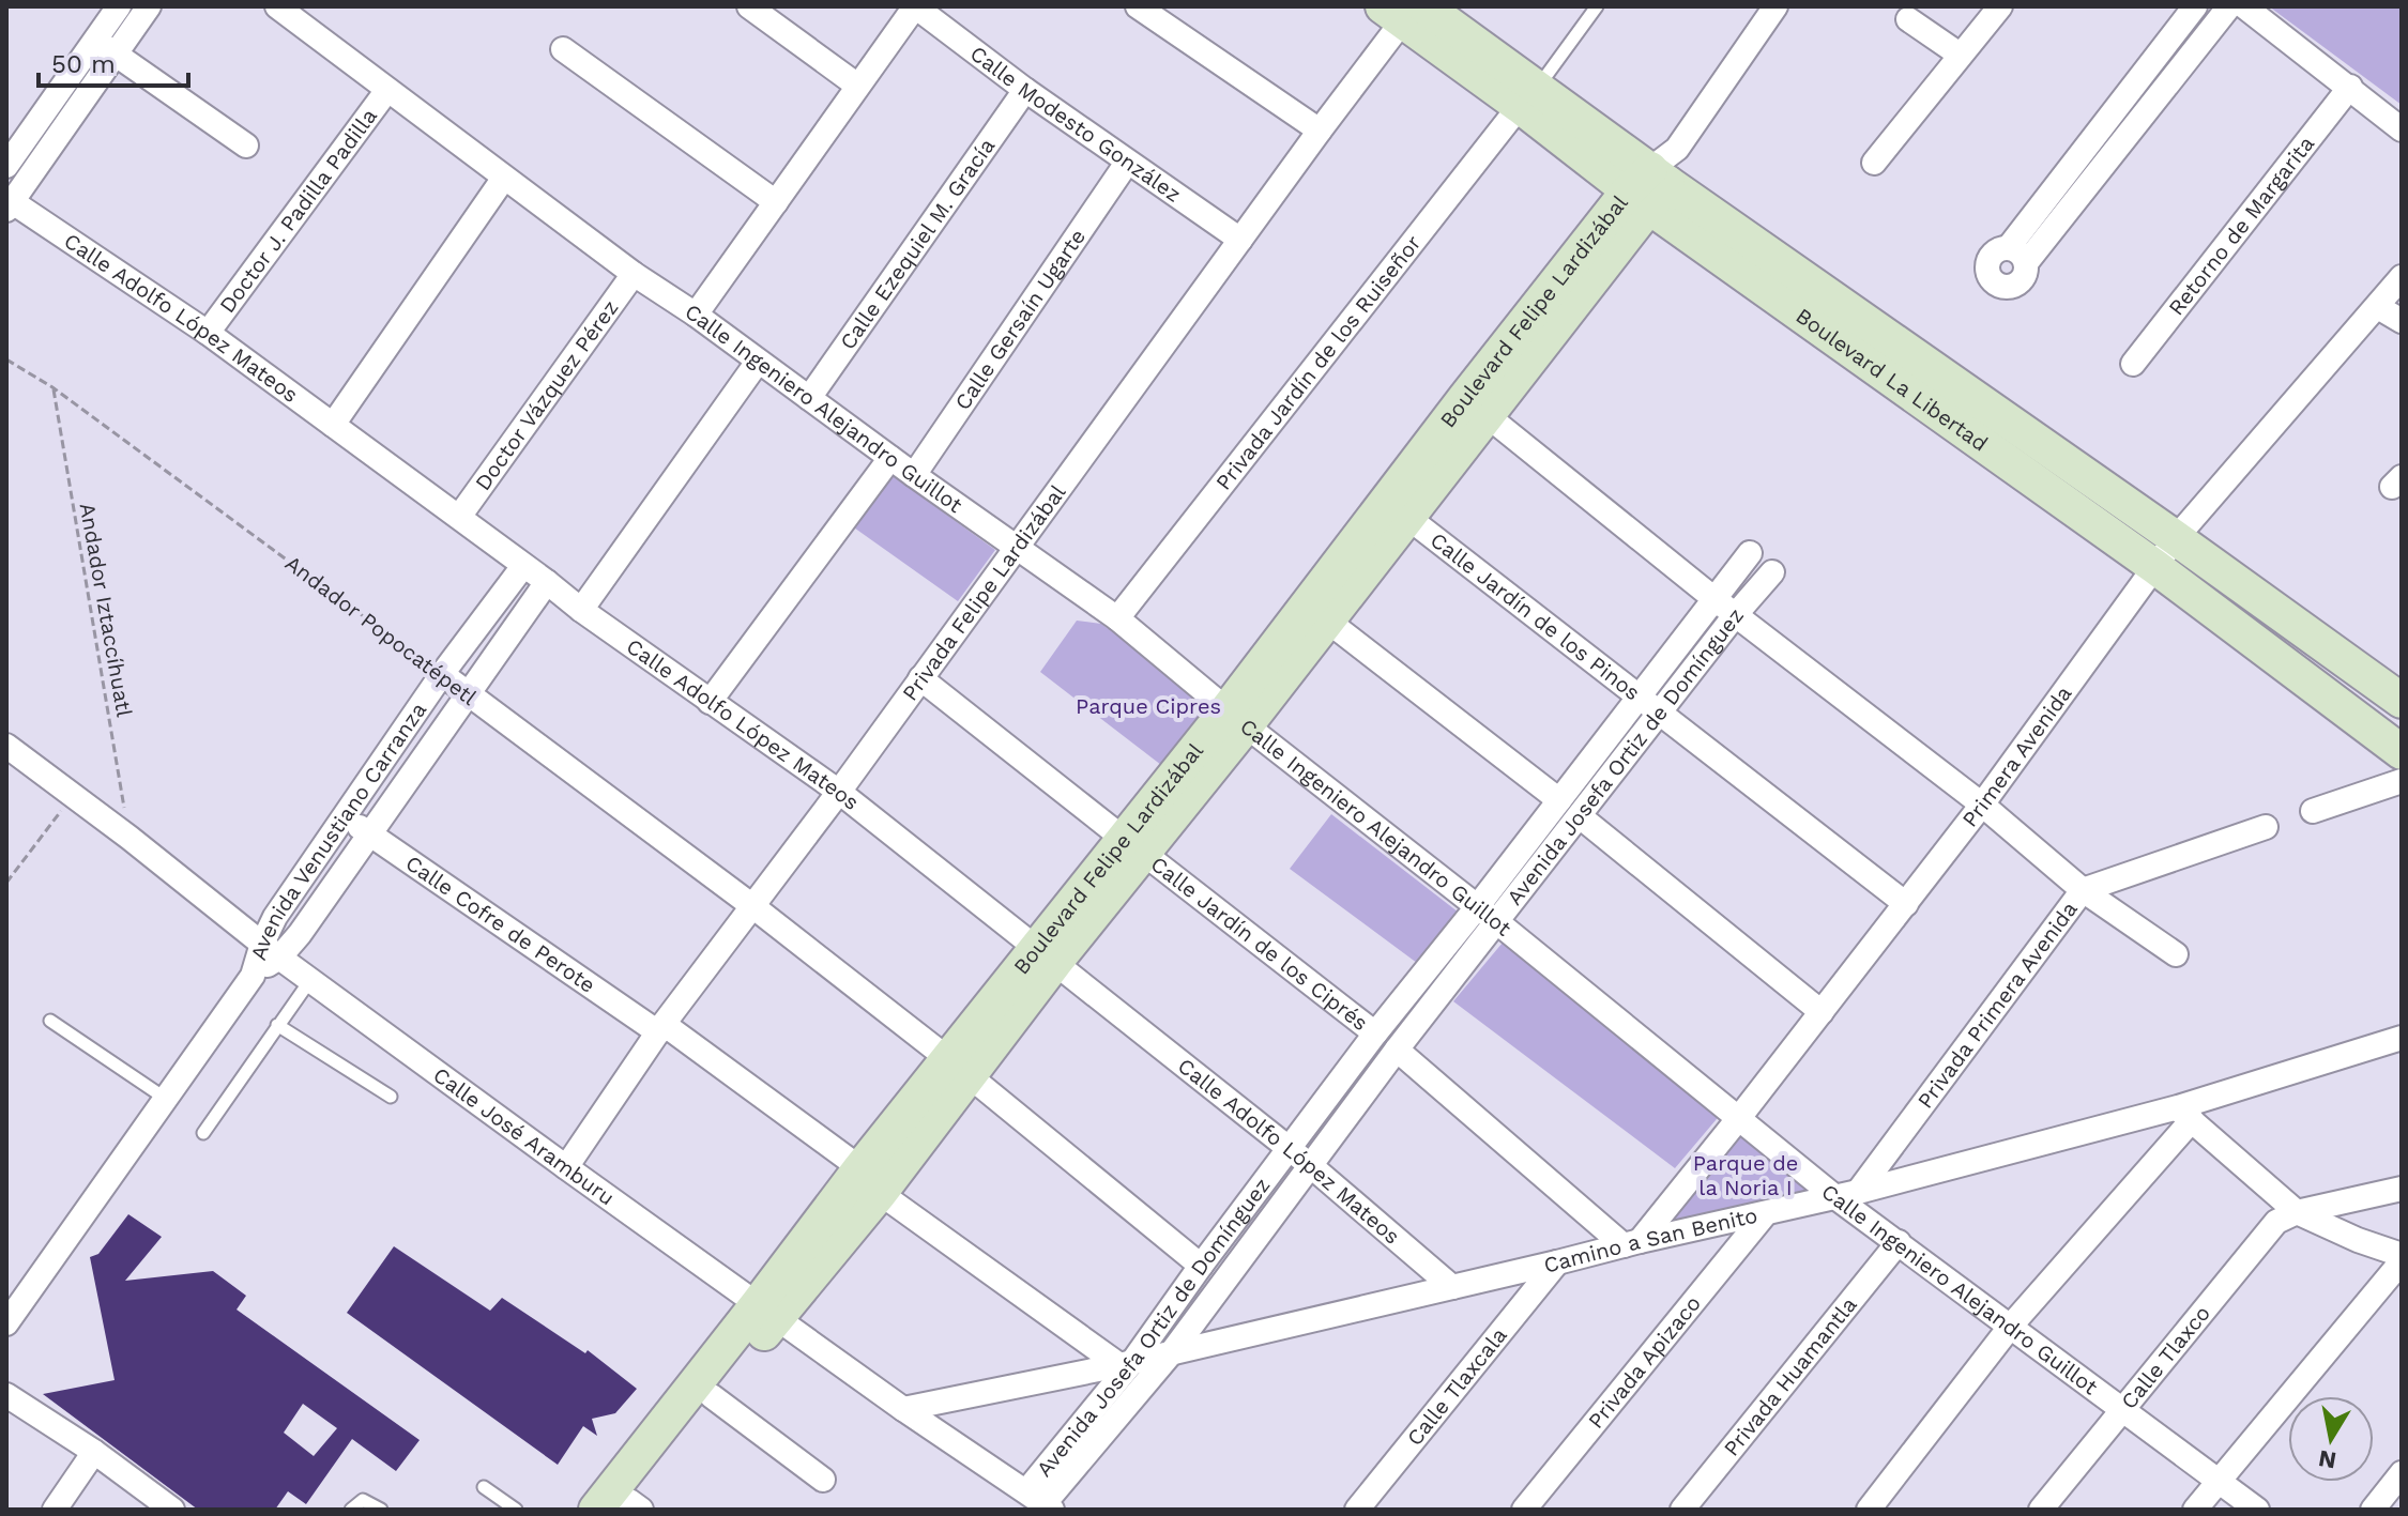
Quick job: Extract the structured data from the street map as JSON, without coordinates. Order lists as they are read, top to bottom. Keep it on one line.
{"streets":{"main road":["Boulevard Felipe Lardizábal","Boulevard La Libertad"],"street":["Calle Modesto González","Doctor J. Padilla Padilla","Retorno de Margarita","Calle Ezequiel M. Gracía","Calle Adolfo López Mateos","Calle Gersaín Ugarte","Privada Jardín de los Ruiseñor","Doctor Vázquez Pérez","Calle Ingeniero Alejandro Guillot","Privada Felipe Lardizábal","Calle Jardín de los Pinos","Andador Popocatépetl","Avenida Josefa Ortiz de Domínguez","Primera Avenida","Avenida Venustiano Carranza","Calle Cofre de Perote","Calle Jardín de los Ciprés","Privada Primera Avenida","Calle José Aramburu","Camino a San Benito","Calle Tlaxco","Privada Apizaco","Privada Huamantla","Calle Tlaxcala"],"path":["Andador Iztaccíhuatl"]},"crossings":[["Calle Modesto González","Calle Ezequiel M. Gracía"],["Calle Modesto González","Calle Gersaín Ugarte"],["Calle Modesto González","Privada Felipe Lardizábal"],["Doctor J. Padilla Padilla","Calle Adolfo López Mateos"],["Doctor J. Padilla Padilla","Calle Ingeniero Alejandro Guillot"],["Calle Ezequiel M. Gracía","Calle Ingeniero Alejandro Guillot"],["Boulevard Felipe Lardizábal","Calle Adolfo López Mateos"],["Boulevard Felipe Lardizábal","Boulevard La Libertad"],["Boulevard Felipe Lardizábal","Calle Ingeniero Alejandro Guillot"],["Boulevard Felipe Lardizábal","Calle Jardín de los Pinos"],["Boulevard Felipe Lardizábal","Andador Popocatépetl"],["Boulevard Felipe Lardizábal","Calle Cofre de Perote"],["Boulevard Felipe Lardizábal","Calle Jardín de los Ciprés"],["Boulevard Felipe Lardizábal","Calle José Aramburu"],["Calle Adolfo López Mateos","Doctor Vázquez Pérez"],["Calle Adolfo López Mateos","Privada Felipe Lardizábal"],["Calle Adolfo López Mateos","Avenida Josefa Ortiz de Domínguez"],["Calle Adolfo López Mateos","Avenida Venustiano Carranza"],["Calle Adolfo López Mateos","Camino a San Benito"],["Calle Gersaín Ugarte","Calle Ingeniero Alejandro Guillot"],["Privada Jardín de los Ruiseñor","Boulevard La Libertad"],["Privada Jardín de los Ruiseñor","Calle Ingeniero Alejandro Guillot"],["Boulevard La Libertad","Privada Felipe Lardizábal"],["Boulevard La Libertad","Primera Avenida"],["Doctor Vázquez Pérez","Calle Ingeniero Alejandro Guillot"],["Calle Ingeniero Alejandro Guillot","Privada Felipe Lardizábal"],["Calle Ingeniero Alejandro Guillot","Avenida Josefa Ortiz de Domínguez"],["Calle Ingeniero Alejandro Guillot","Primera Avenida"],["Calle Ingeniero Alejandro Guillot","Privada Primera Avenida"],["Calle Ingeniero Alejandro Guillot","Camino a San Benito"],["Calle Ingeniero Alejandro Guillot","Calle Tlaxco"],["Calle Ingeniero Alejandro Guillot","Privada Huamantla"],["Privada Felipe Lardizábal","Andador Popocatépetl"],["Privada Felipe Lardizábal","Calle Cofre de Perote"],["Privada Felipe Lardizábal","Calle Jardín de los Ciprés"],["Privada Felipe Lardizábal","Calle José Aramburu"],["Andador Iztaccíhuatl","Andador Popocatépetl"],["Andador Iztaccíhuatl","Calle José Aramburu"],["Calle Jardín de los Pinos","Avenida Josefa Ortiz de Domínguez"],["Calle Jardín de los Pinos","Primera Avenida"],["Andador Popocatépetl","Avenida Josefa Ortiz de Domínguez"],["Andador Popocatépetl","Avenida Venustiano Carranza"],["Avenida Josefa Ortiz de Domínguez","Calle Cofre de Perote"],["Avenida Josefa Ortiz de Domínguez","Calle Jardín de los Ciprés"],["Avenida Josefa Ortiz de Domínguez","Calle José Aramburu"],["Avenida Josefa Ortiz de Domínguez","Camino a San Benito"],["Primera Avenida","Camino a San Benito"],["Avenida Venustiano Carranza","Calle Cofre de Perote"],["Avenida Venustiano Carranza","Calle José Aramburu"],["Calle Cofre de Perote","Camino a San Benito"],["Privada Primera Avenida","Camino a San Benito"],["Calle José Aramburu","Camino a San Benito"],["Camino a San Benito","Privada Apizaco"],["Camino a San Benito","Calle Tlaxcala"]],"parks":["Parque Cipres","Parque de la Noria I"],"scale_bar":"50 m","north":"bottom"}
